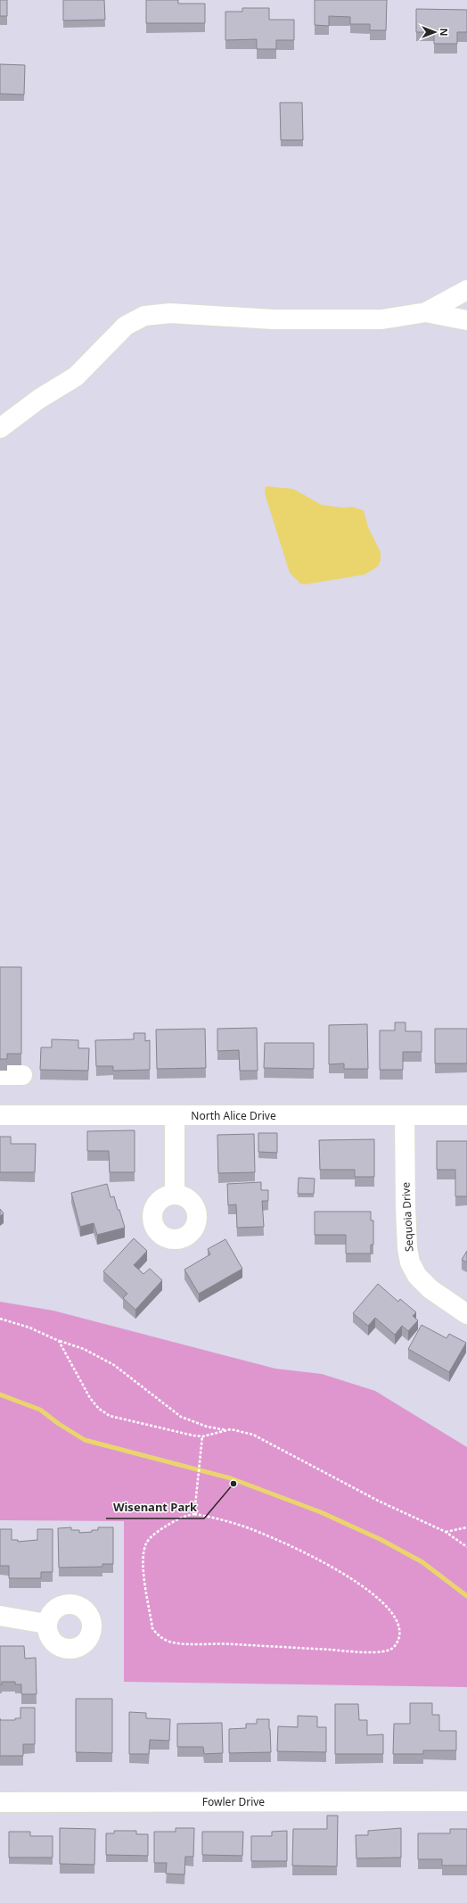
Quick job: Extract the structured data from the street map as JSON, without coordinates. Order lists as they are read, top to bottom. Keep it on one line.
{"streets":{"street":["North Alice Drive","Sequoia Drive","Fowler Drive"]},"crossings":[["North Alice Drive","Sequoia Drive"]],"places":["Wisenant Park"],"north":"right"}
